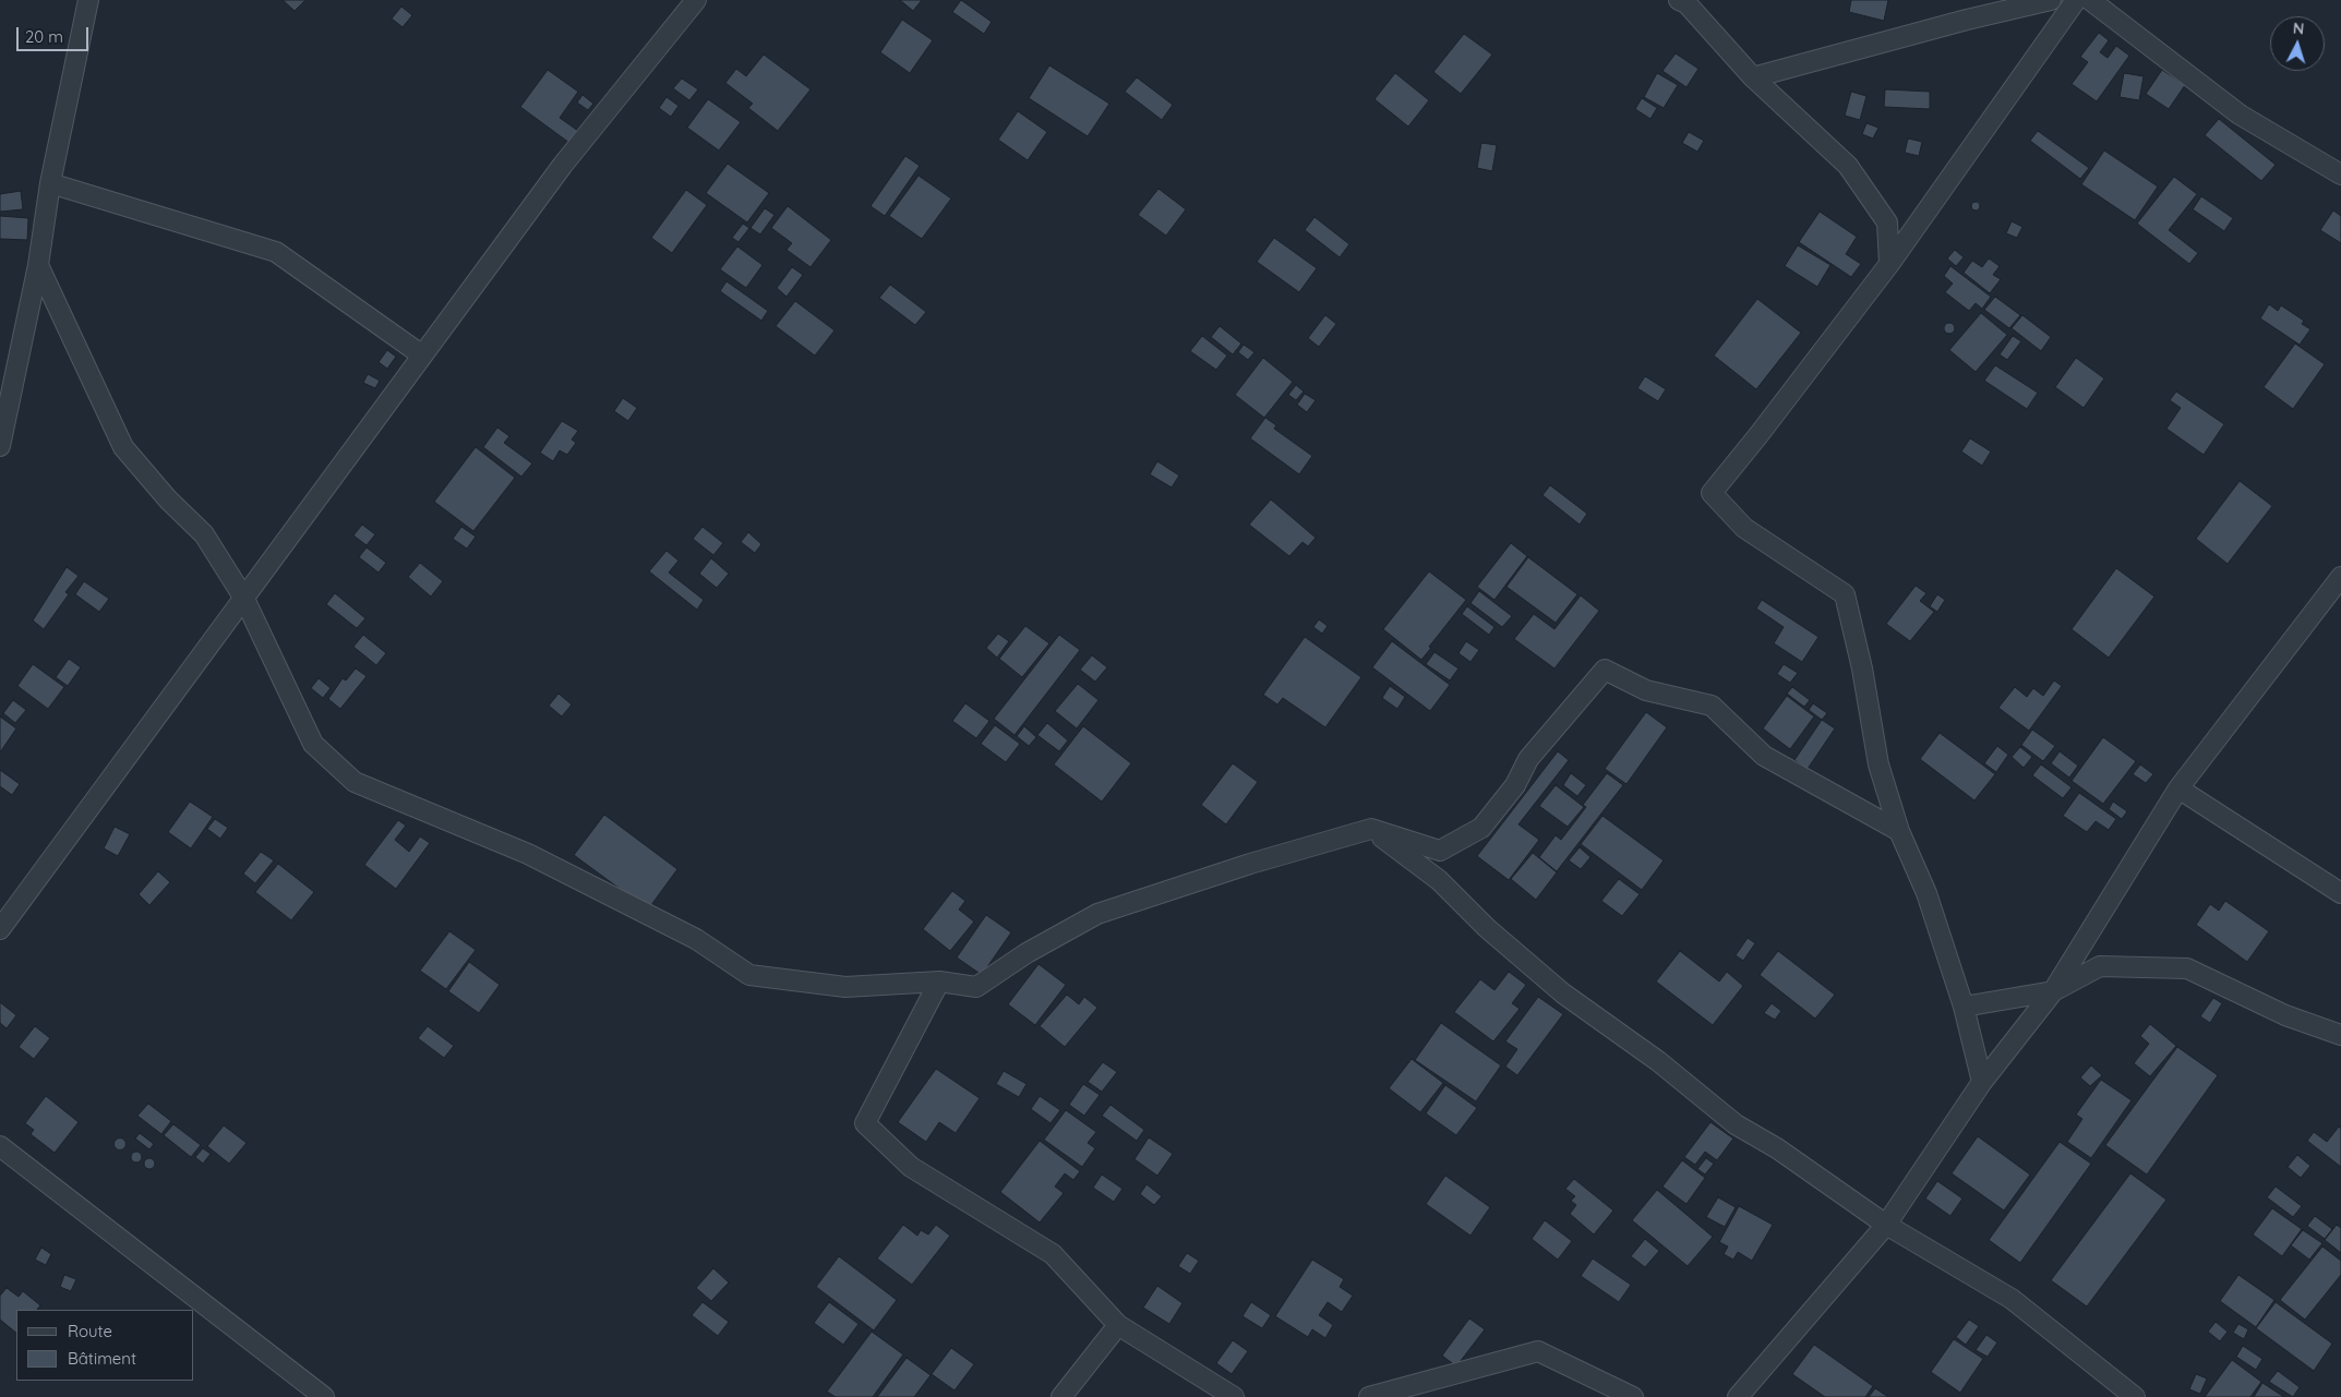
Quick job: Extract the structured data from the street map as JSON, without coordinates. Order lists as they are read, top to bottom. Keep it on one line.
{"legend":["Route","Bâtiment"],"scale_bar":"20 m","north":"top"}
